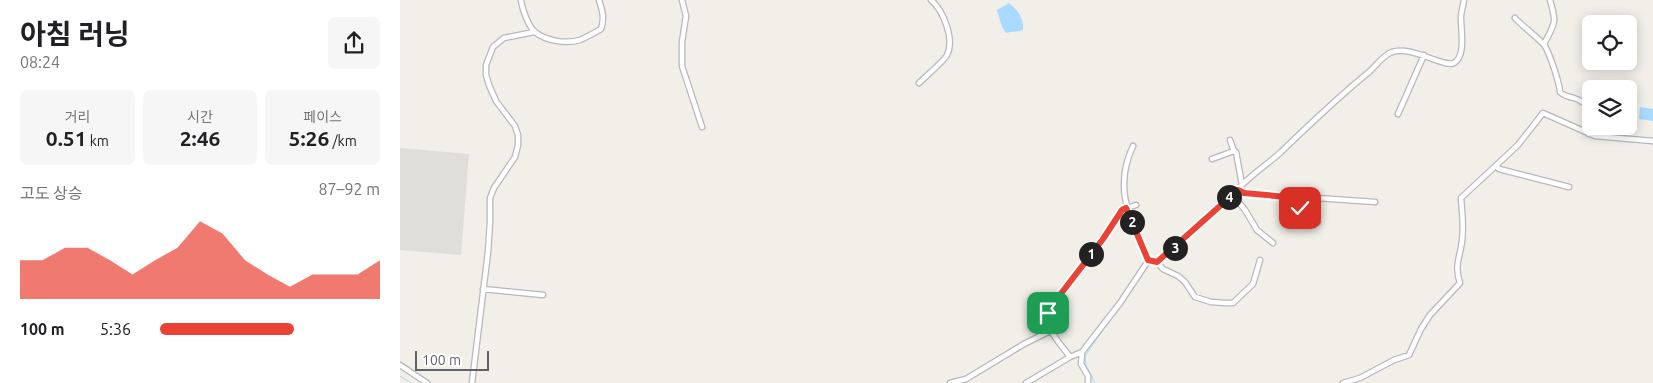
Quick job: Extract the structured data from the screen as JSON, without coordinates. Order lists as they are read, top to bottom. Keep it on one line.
{"scale_bar":"100 m","page":{"heading":["아침 러닝","08:24"],"stats":[["거리","0.51 km"],["시간","2:46"],["페이스","5:26 /km"]],"chart":["고도 상승","87–92 m"],"pins":["4","2","3","1"],"list":[{"name":"100 m","note":"5:36"}],"scale":"100 m"}}
